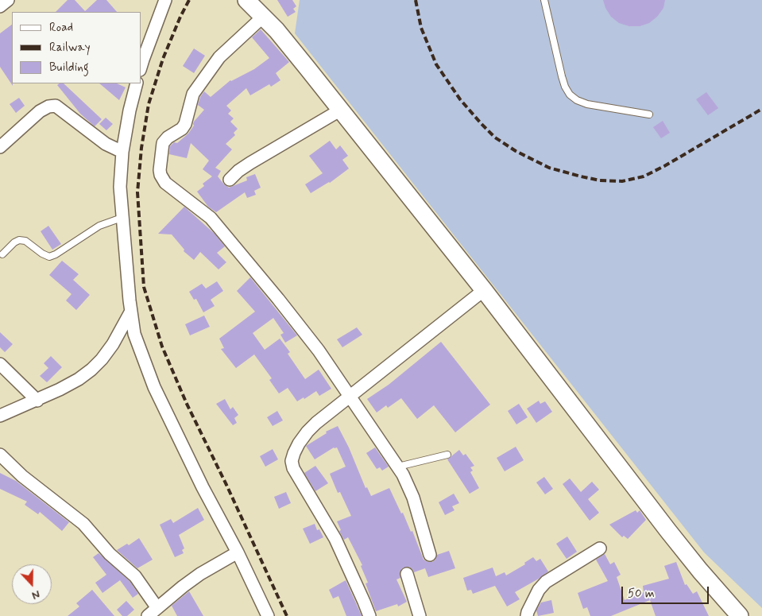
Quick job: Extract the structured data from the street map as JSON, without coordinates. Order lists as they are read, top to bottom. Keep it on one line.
{"legend":["Road","Railway","Building"],"scale_bar":"50 m","north":"bottom"}
